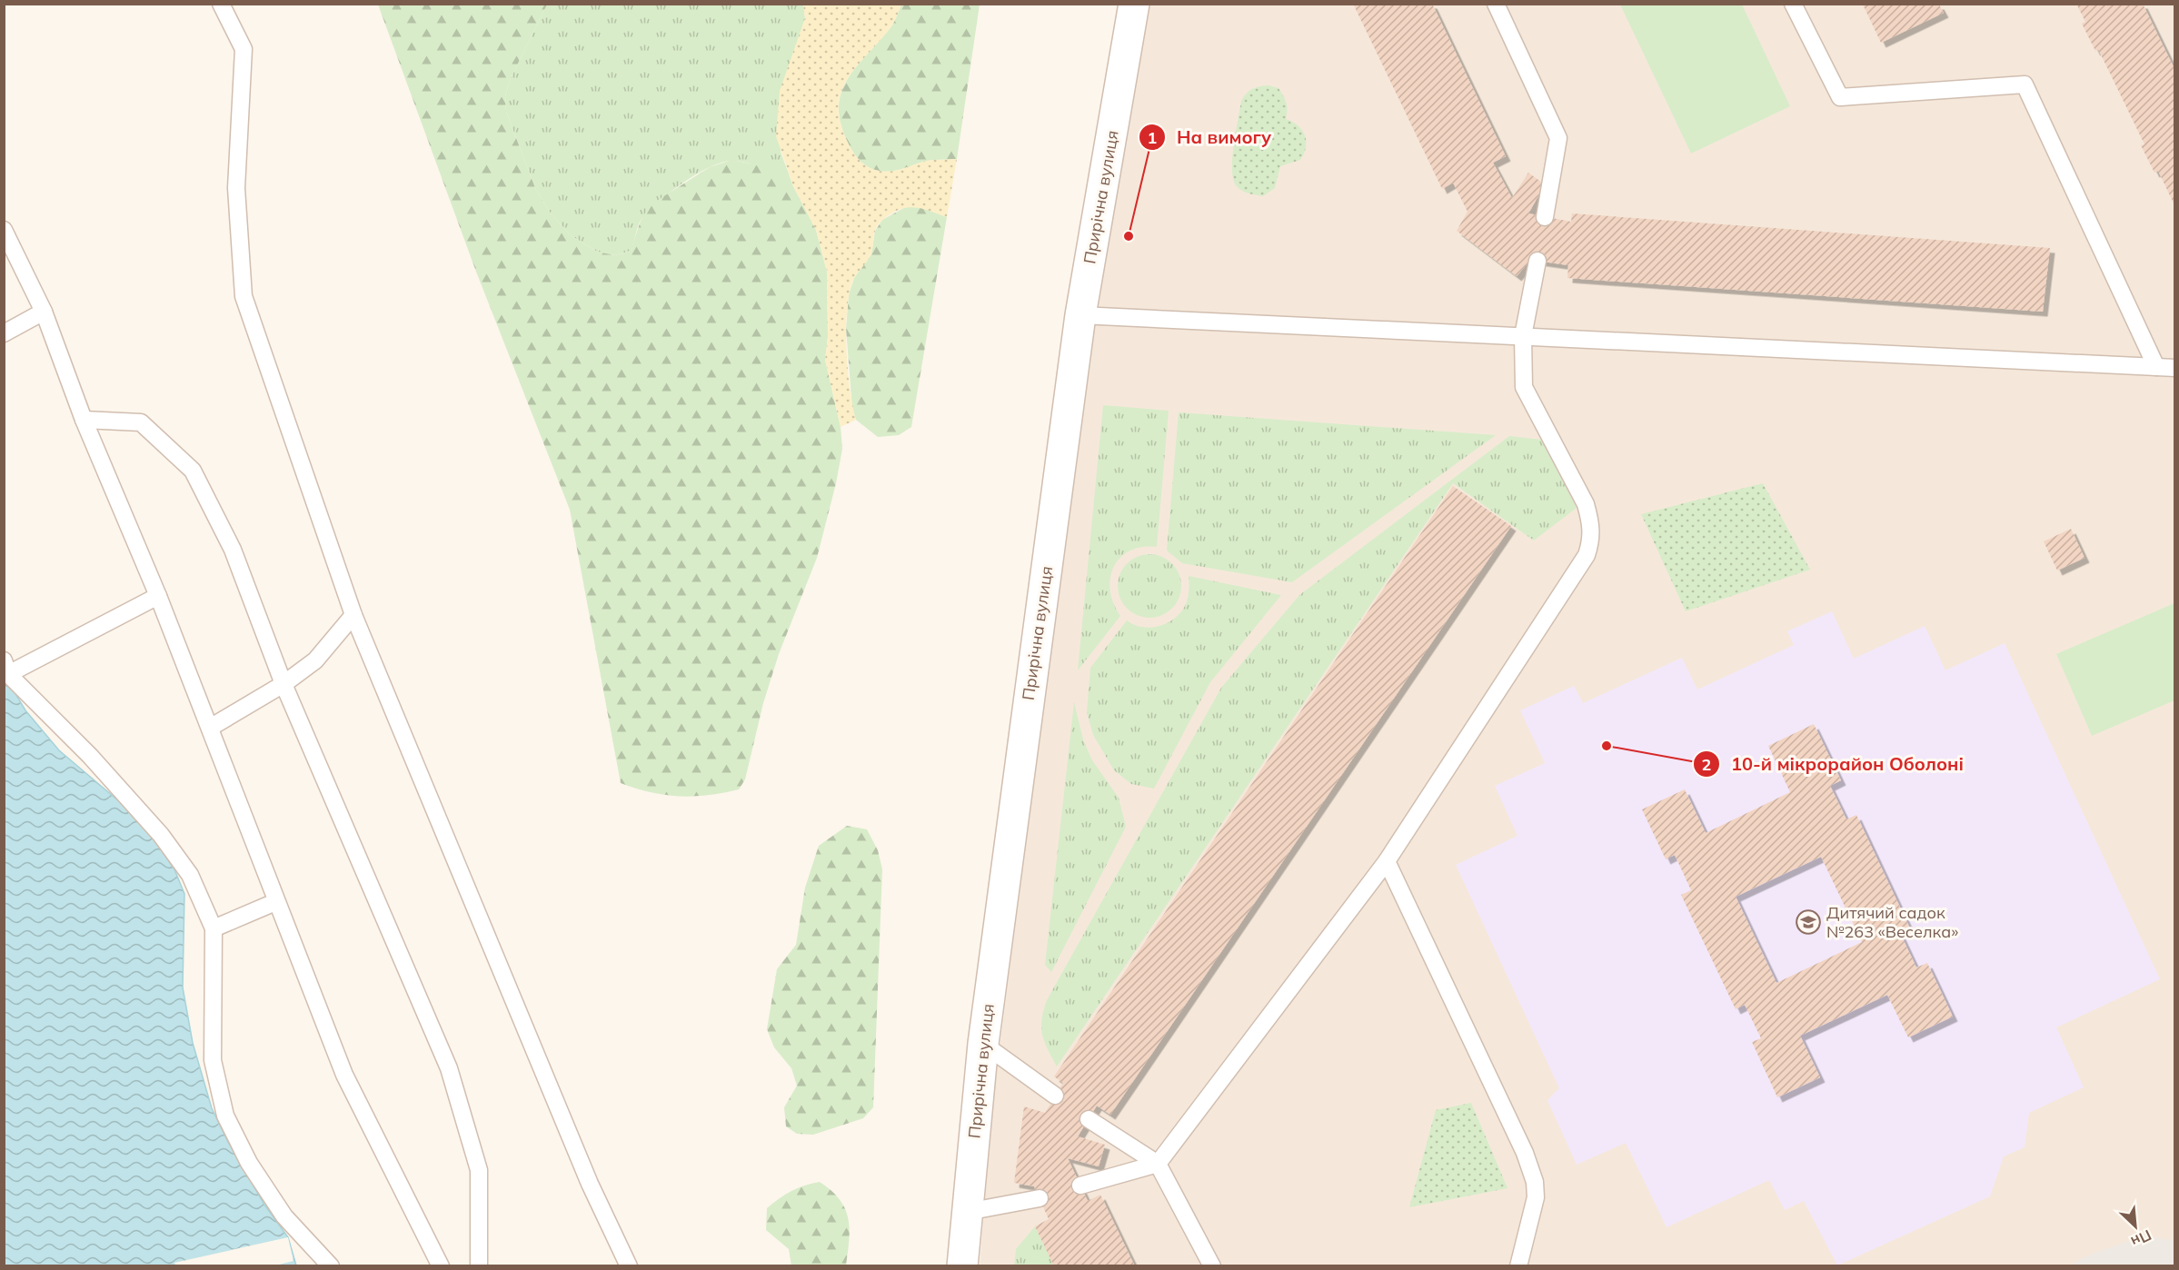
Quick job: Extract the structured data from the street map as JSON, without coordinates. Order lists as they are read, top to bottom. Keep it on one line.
{"streets":{"street":["Прирічна вулиця"]},"places":{"other":["На вимогу","10-й мікрорайон Оболоні"],"school or university":["Дитячий садок №263 «Веселка»"]},"north":"bottom right"}
